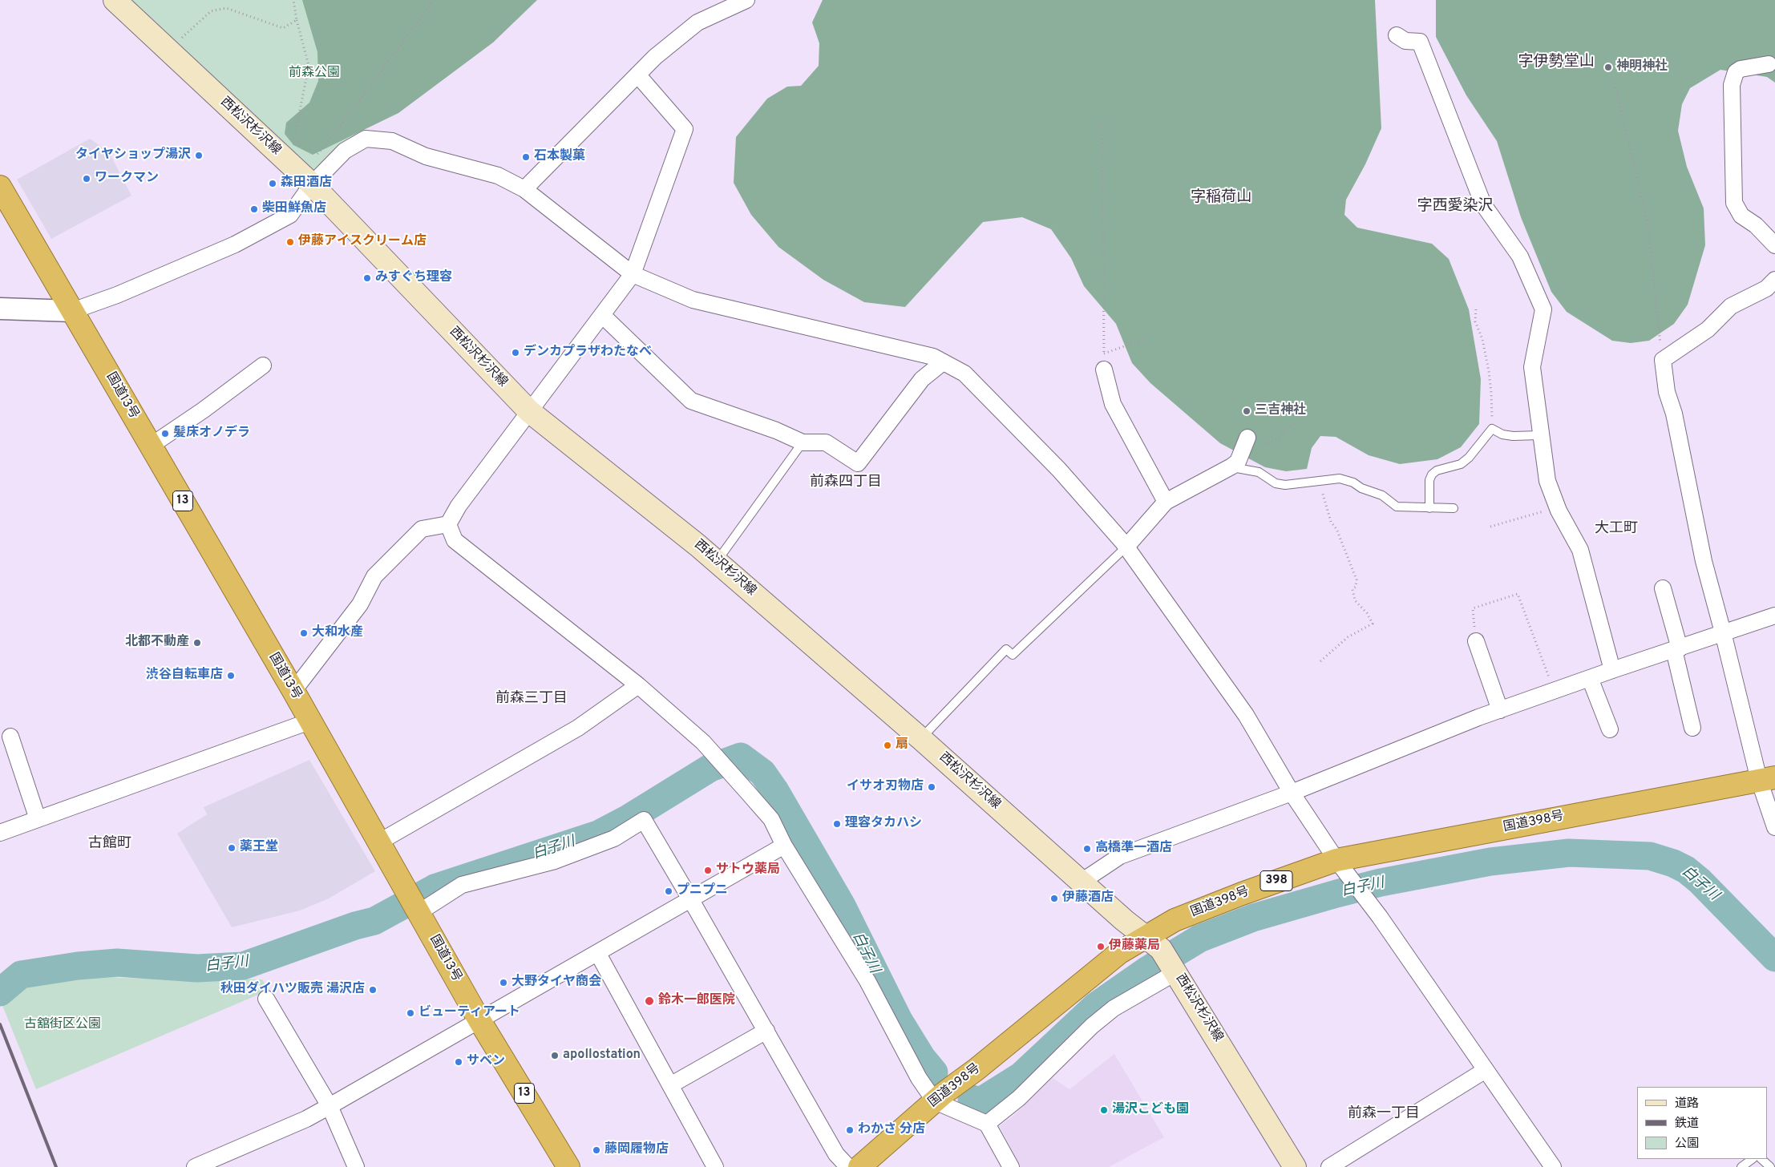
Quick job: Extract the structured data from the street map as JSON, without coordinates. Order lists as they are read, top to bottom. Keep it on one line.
{"streets":{"highway":["国道13号","13","国道398号","398"],"main road":["西松沢杉沢線"]},"crossings":[["西松沢杉沢線","国道398号"]],"districts":["字伊勢堂山","字稲荷山","字西愛染沢","前森四丁目","大工町","前森三丁目","古館町","前森一丁目"],"water":["白子川"],"parks":["前森公園","古舘街区公園"],"places":["神明神社","タイヤショップ湯沢","石本製菓","ワークマン","森田酒店","柴田鮮魚店","伊藤アイスクリーム店","みすぐち理容","デンカプラザわたなべ","三吉神社","髪床オノデラ","大和水産","北都不動産","渋谷自転車店","扇","イサオ刃物店","理容タカハシ","薬王堂","高橋準一酒店","サトウ薬局","プニプニ","伊藤酒店","伊藤薬局","大野タイヤ商会","秋田ダイハツ販売 湯沢店","鈴木一郎医院","ビューティアート","apollostation","サベン","湯沢こども園","わかさ 分店","藤岡履物店"],"legend":["道路","鉄道","公園"]}
